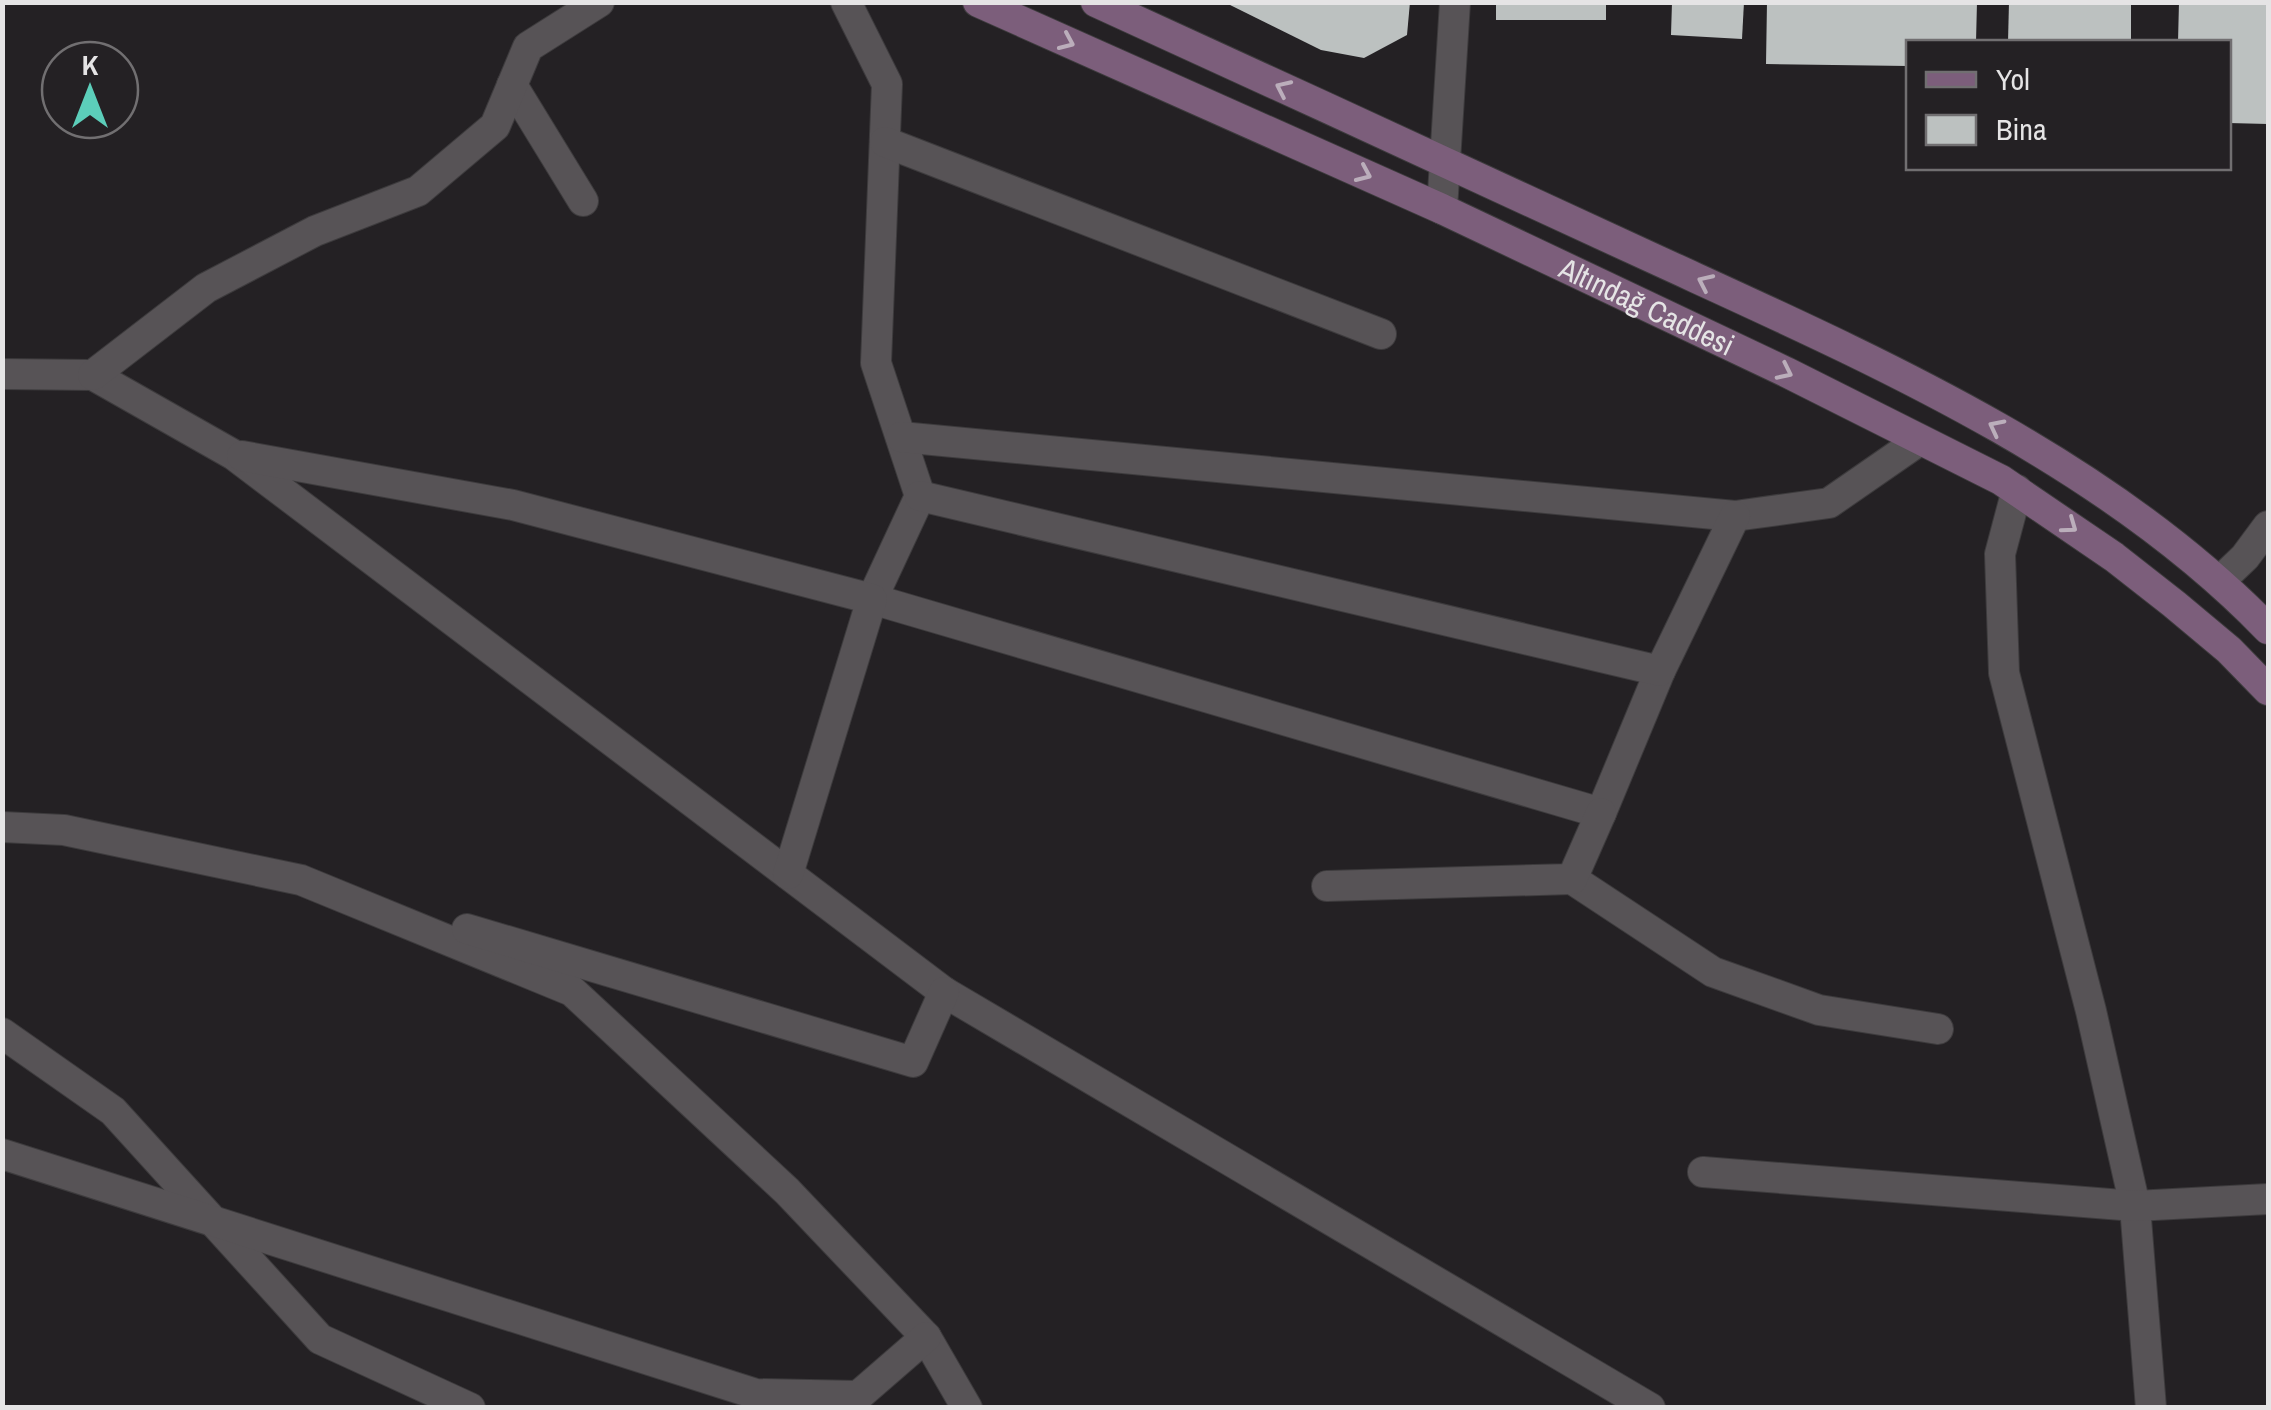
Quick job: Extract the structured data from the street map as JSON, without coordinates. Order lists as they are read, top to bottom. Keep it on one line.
{"streets":{"main road":["Altındağ Caddesi"]},"legend":["Yol","Bina"],"north":"top"}
